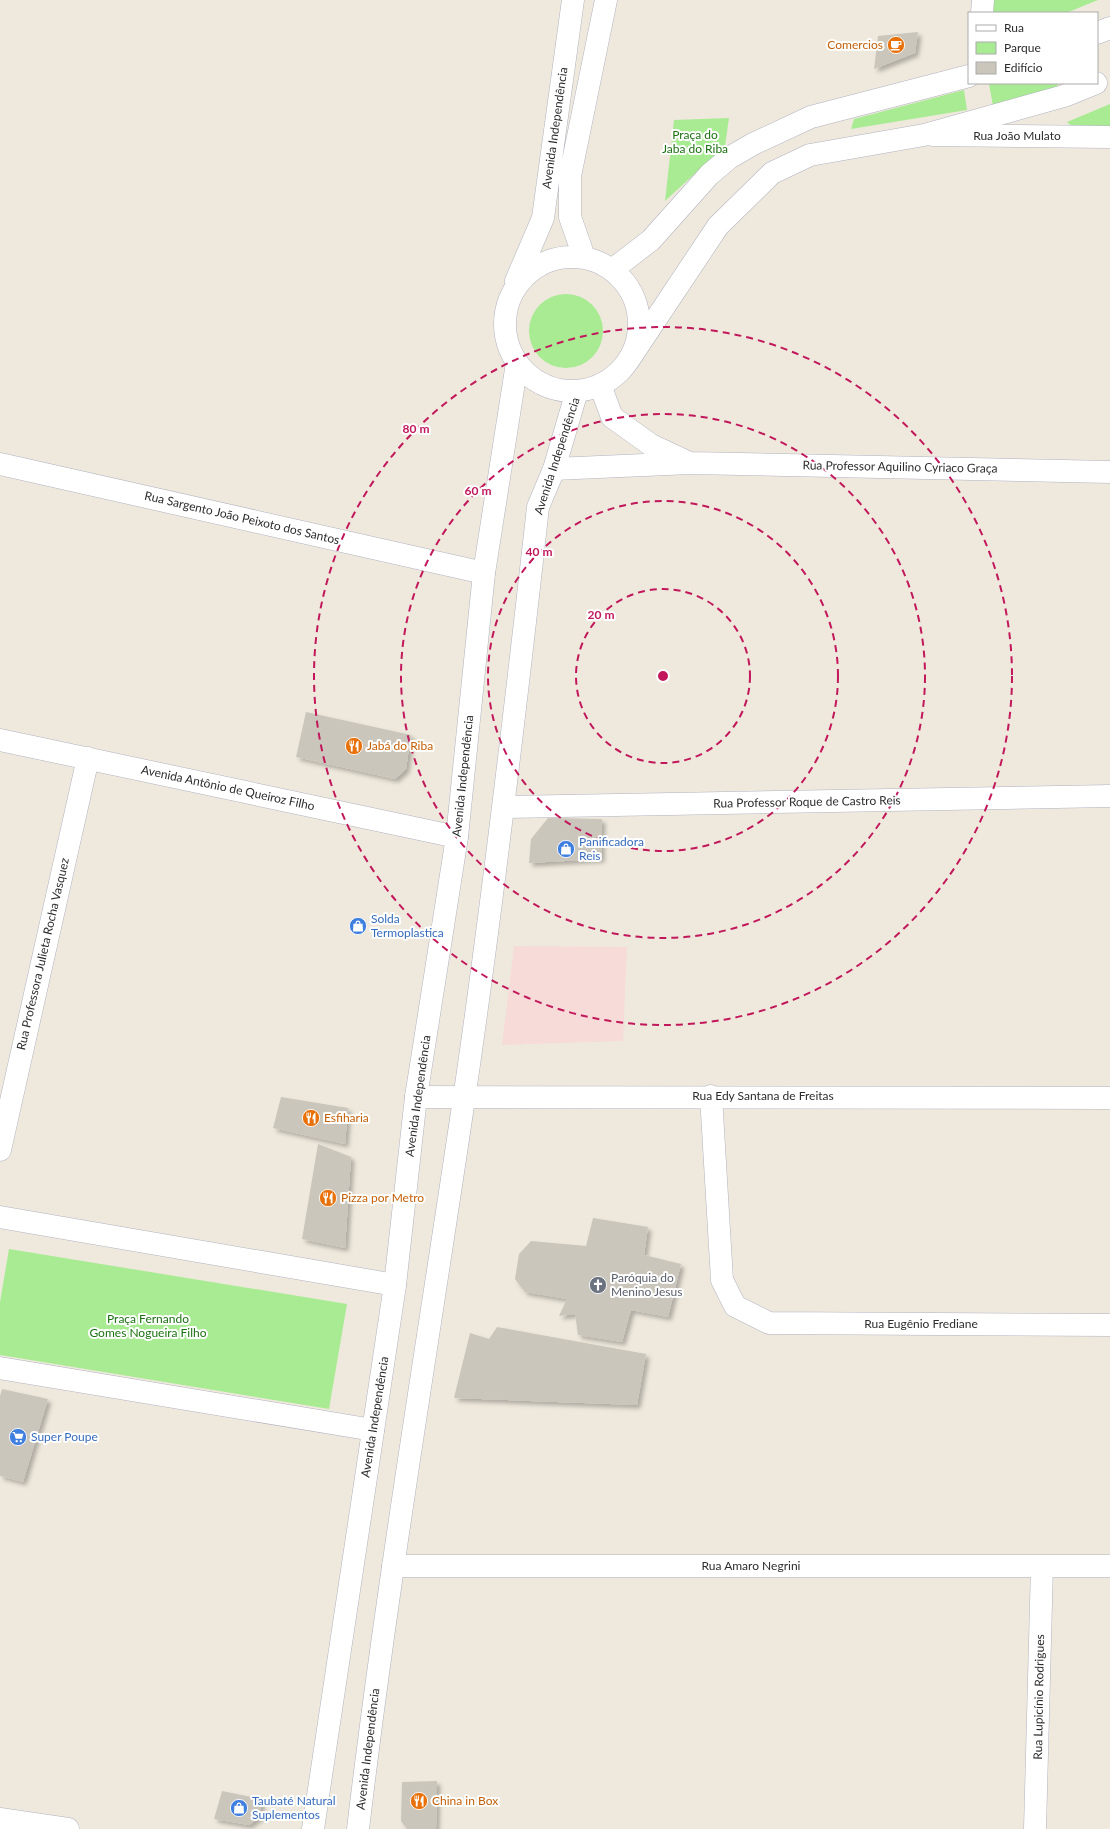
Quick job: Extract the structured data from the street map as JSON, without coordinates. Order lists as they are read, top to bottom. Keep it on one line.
{"streets":{"street":["Avenida Independência","Rua João Mulato","Rua Professor Aquilino Cyriaco Graça","Rua Sargento João Peixoto dos Santos","Avenida Antônio de Queiroz Filho","Rua Professor Roque de Castro Reis","Rua Professora Julieta Rocha Vasquez","Rua Edy Santana de Freitas","Rua Eugênio Frediane","Rua Amaro Negrini","Rua Lupicínio Rodrigues"]},"crossings":[["Avenida Independência","Rua Professor Aquilino Cyriaco Graça"],["Avenida Independência","Rua Sargento João Peixoto dos Santos"],["Avenida Independência","Avenida Antônio de Queiroz Filho"],["Avenida Independência","Rua Professor Roque de Castro Reis"],["Avenida Independência","Rua Edy Santana de Freitas"],["Avenida Independência","Rua Amaro Negrini"],["Avenida Antônio de Queiroz Filho","Rua Professora Julieta Rocha Vasquez"],["Rua Edy Santana de Freitas","Rua Eugênio Frediane"],["Rua Amaro Negrini","Rua Lupicínio Rodrigues"]],"parks":["Praça do Jaba do Riba","Praça Fernando Gomes Nogueira Filho"],"places":{"cafe":["Comercios"],"restaurant":["Jabá do Riba","Esfiharia","Pizza por Metro","China in Box"],"shop":["Panificadora Reis","Solda Termoplastica","Taubaté Natural Suplementos"],"church":["Paróquia do Menino Jesus"],"supermarket":["Super Poupe"]},"legend":["Rua","Parque","Edifício"],"rings":["80 m","60 m","40 m","20 m"]}
